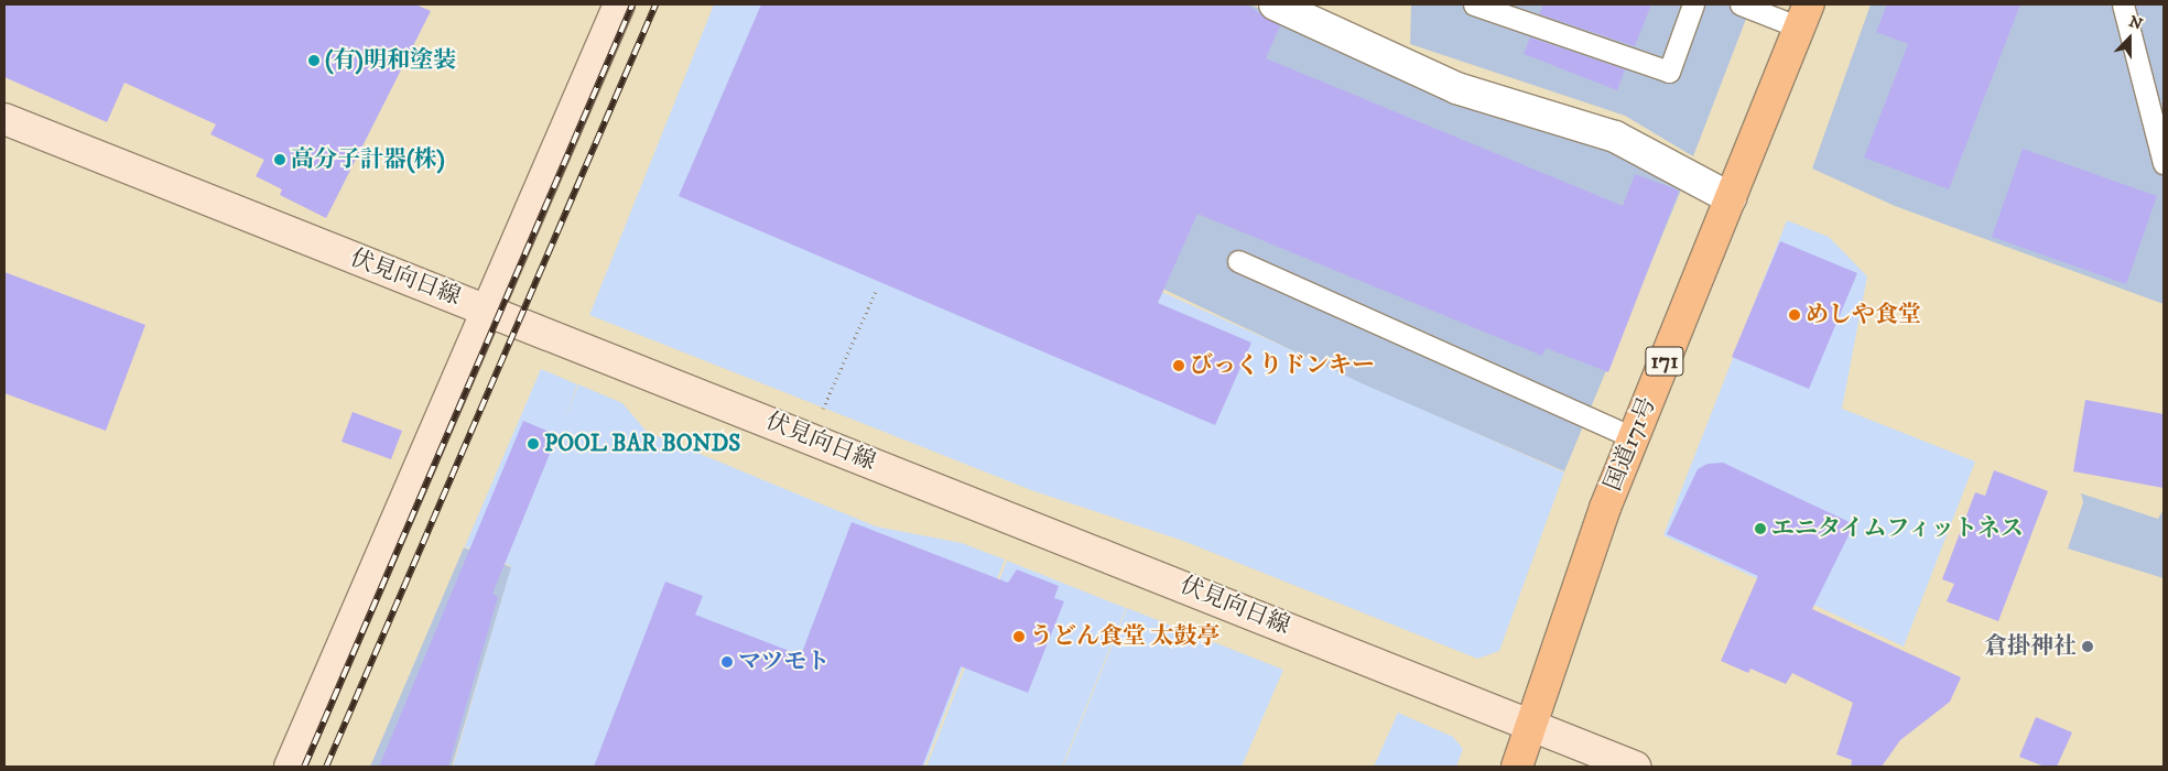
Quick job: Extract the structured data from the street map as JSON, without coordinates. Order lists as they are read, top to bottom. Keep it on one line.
{"streets":{"highway":["171","国道171号"],"main road":["伏見向日線"]},"crossings":[["伏見向日線","国道171号"]],"places":["(有)明和塗装","高分子計器(株)","めしや食堂","びっくりドンキー","POOL BAR BONDS","エニタイムフィットネス","うどん食堂 太鼓亭","倉掛神社","マツモト"],"north":"top"}
